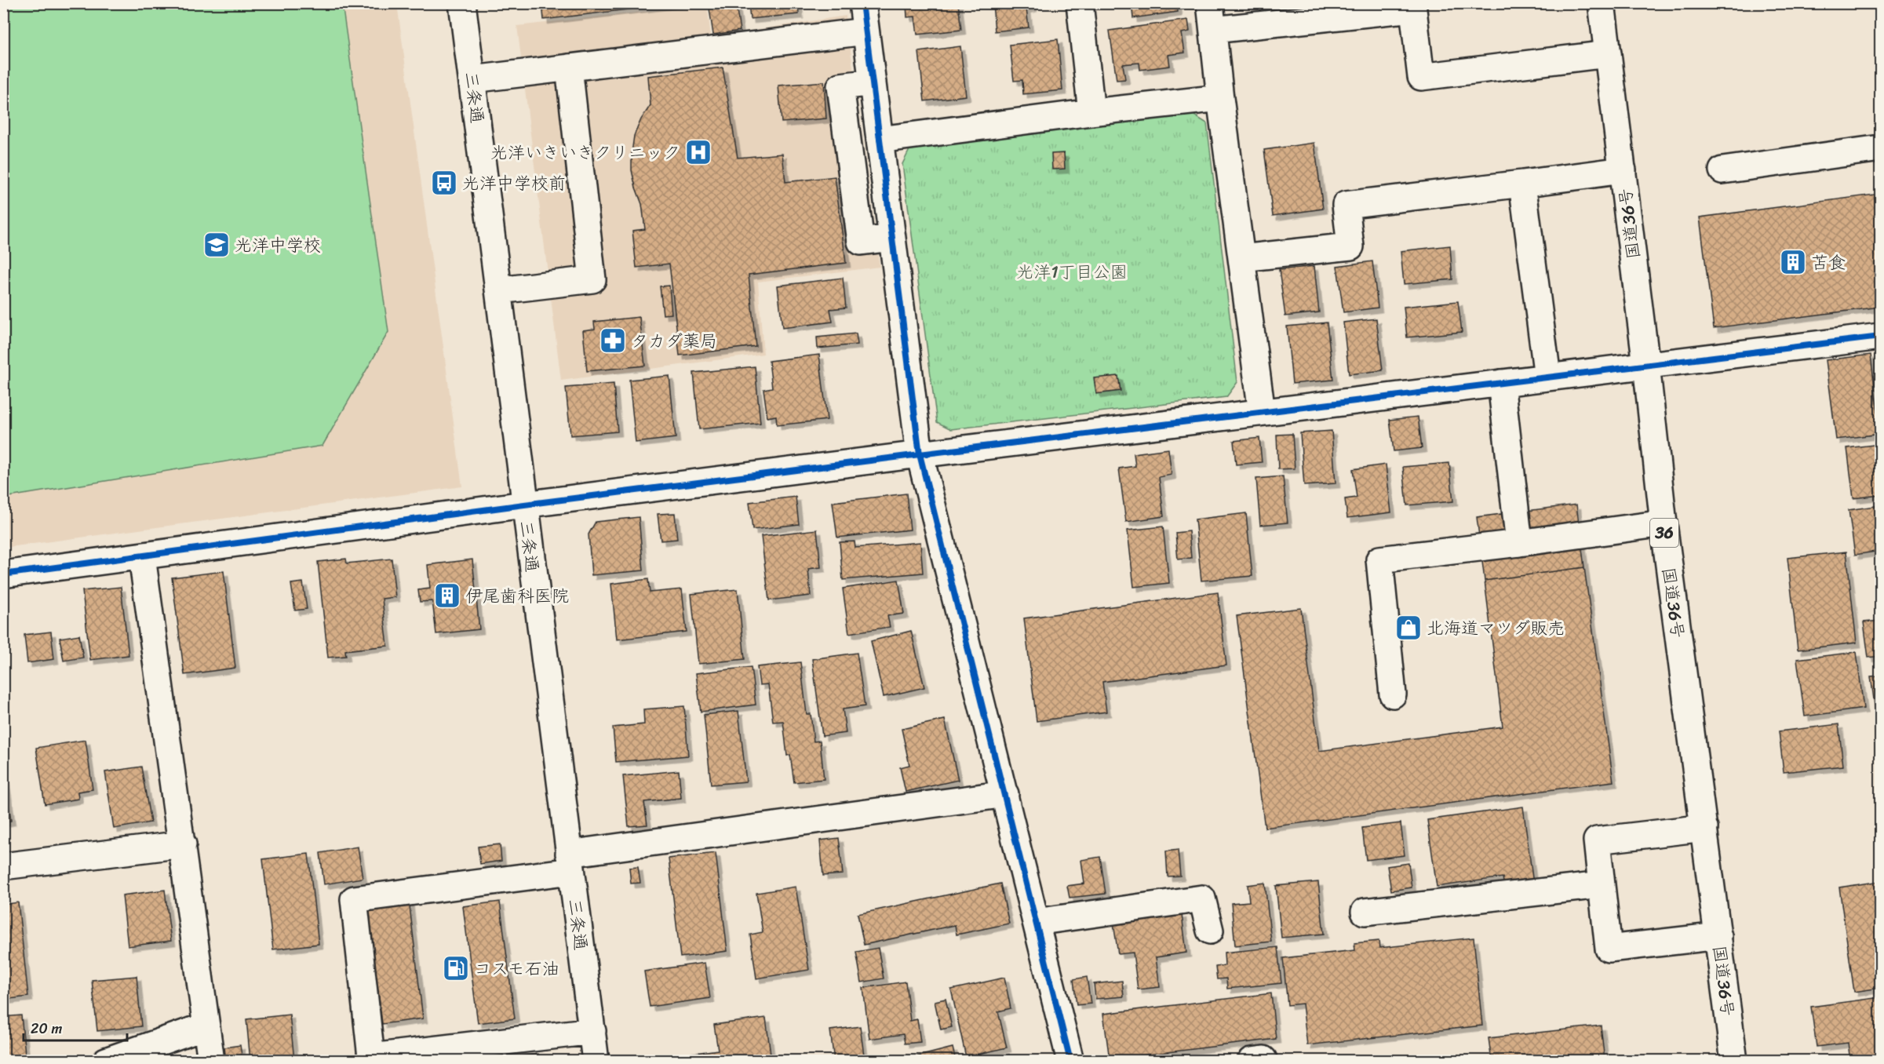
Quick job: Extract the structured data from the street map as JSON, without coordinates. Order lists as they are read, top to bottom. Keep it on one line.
{"streets":{"main road":["三条通","国道36号","36"]},"parks":["光洋1丁目公園"],"places":{"hospital":["光洋いきいきクリニック"],"bus stop":["光洋中学校前"],"school or university":["光洋中学校"],"building":["苫食","伊尾歯科医院"],"pharmacy":["タカダ薬局"],"shop":["北海道マツダ販売"],"fuel station":["コスモ石油"]},"scale_bar":"20 m"}
